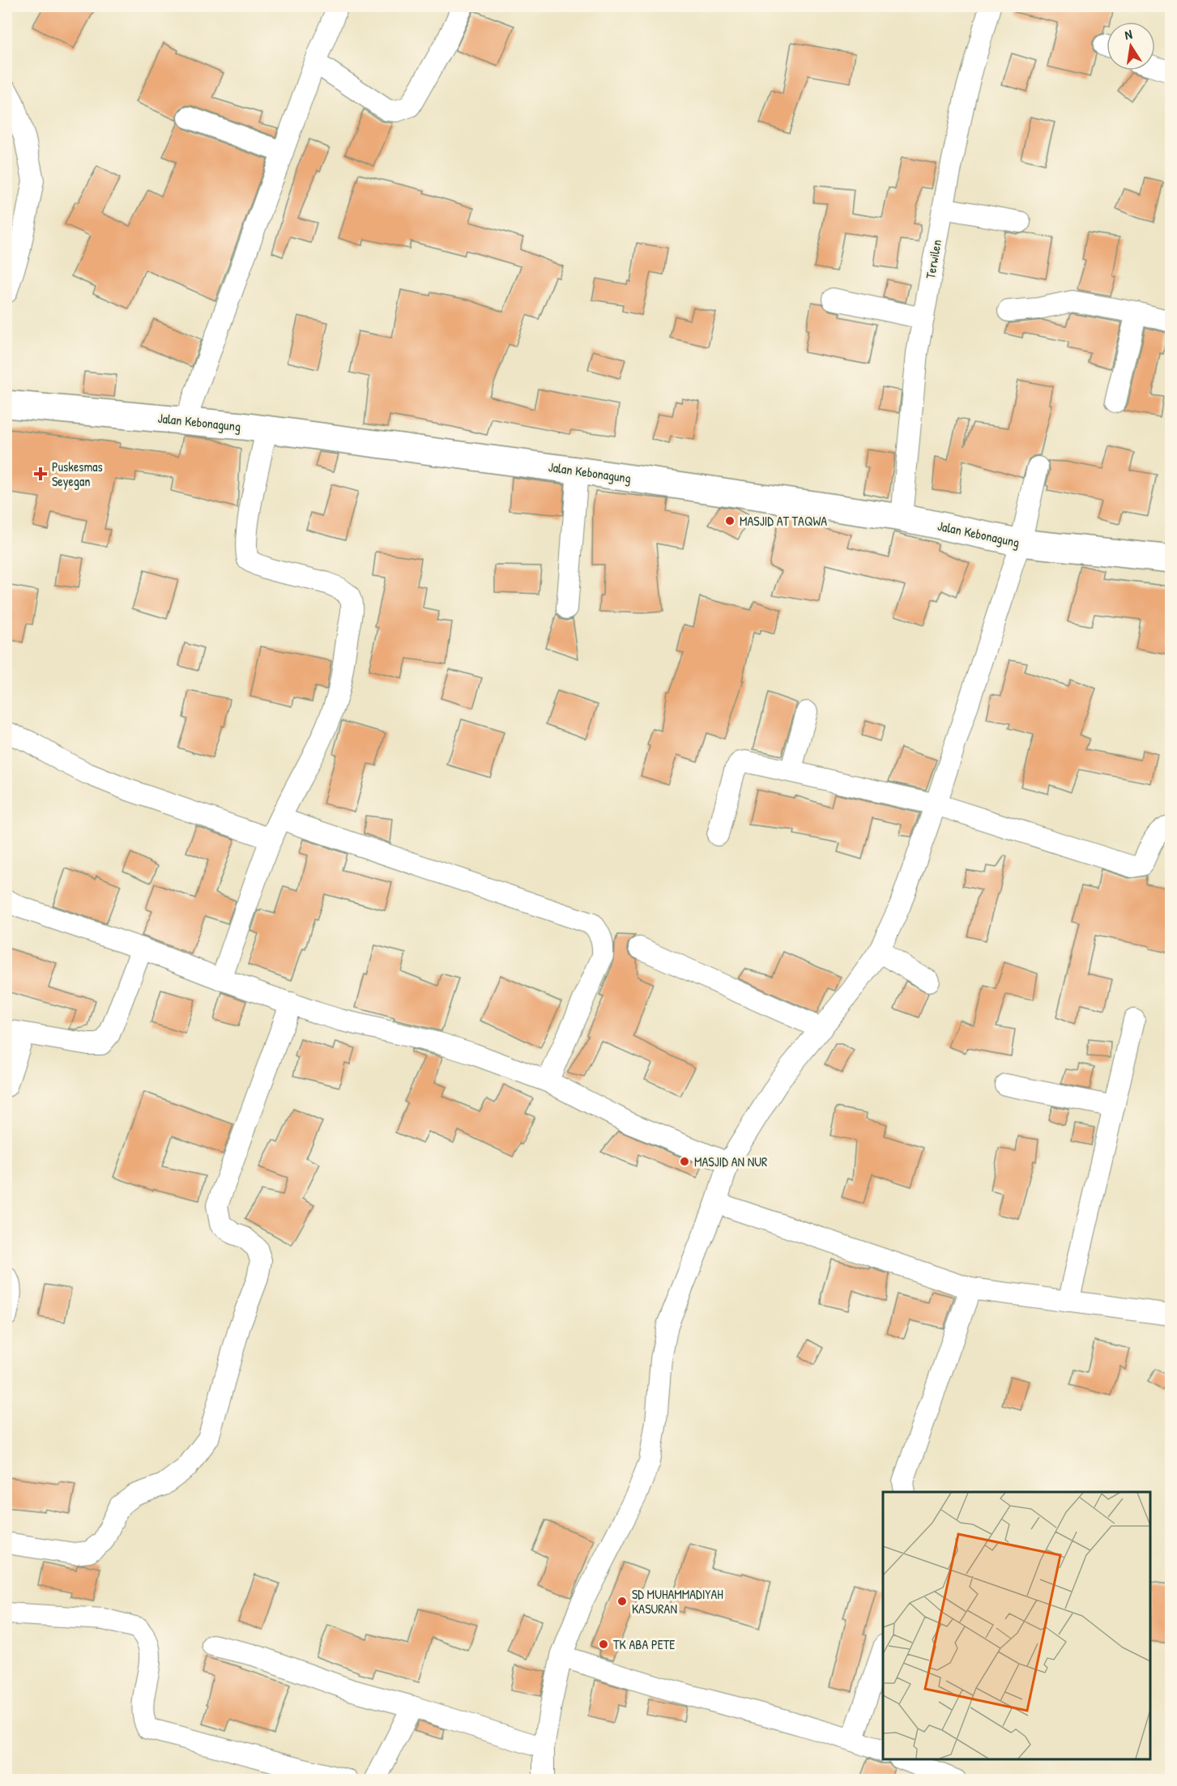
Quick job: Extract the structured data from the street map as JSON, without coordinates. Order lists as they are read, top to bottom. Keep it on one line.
{"streets":{"main road":["Jalan Kebonagung"],"street":["Terwilen"]},"crossings":[["Terwilen","Jalan Kebonagung"]],"places":{"health":["Puskesmas Seyegan"],"other":["MASJID AT TAQWA","MASJID AN NUR","SD MUHAMMADIYAH KASURAN","TK ABA PETE"]},"north":"top"}
